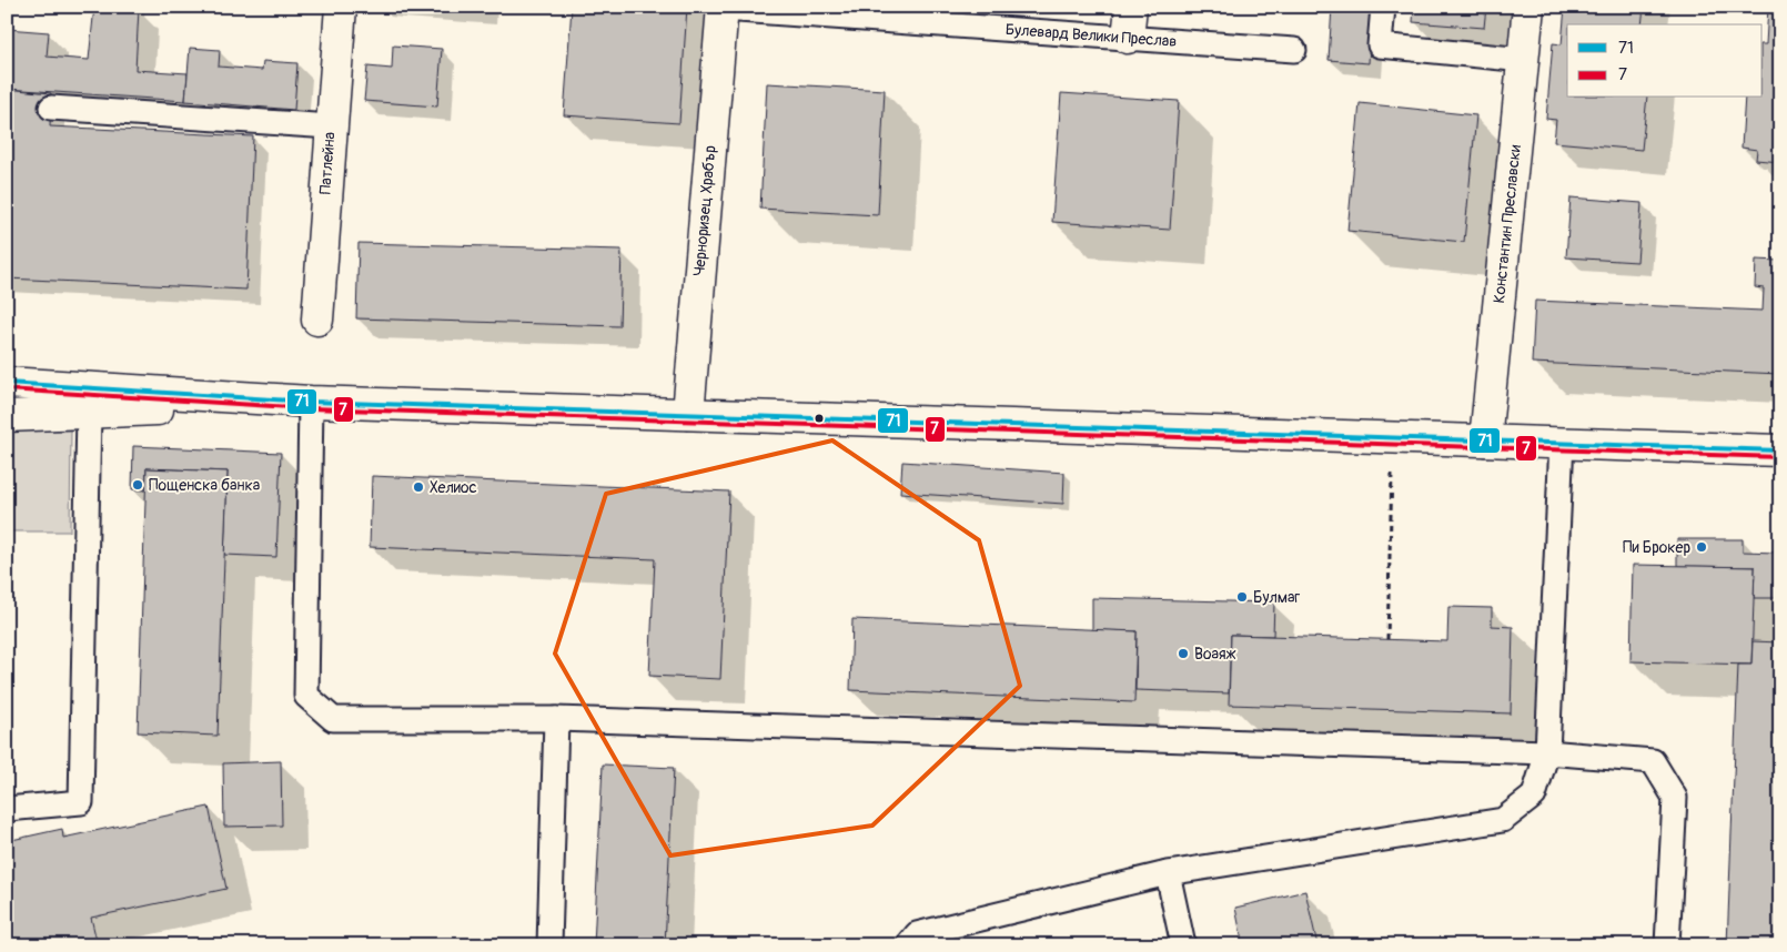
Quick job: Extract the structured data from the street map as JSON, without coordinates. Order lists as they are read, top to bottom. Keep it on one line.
{"streets":{"main road":["Патлейна","Черноризец Храбър","Константин Преславски"],"lane":["Булевард Велики Преслав"]},"crossings":[["Булевард Велики Преслав","Черноризец Храбър"]],"places":["Пощенска банка","Хелиос","Пи Брокер","Булмаг","Воаяж"],"lines":["transit line 71","transit line 7"],"legend":["71","7"]}
